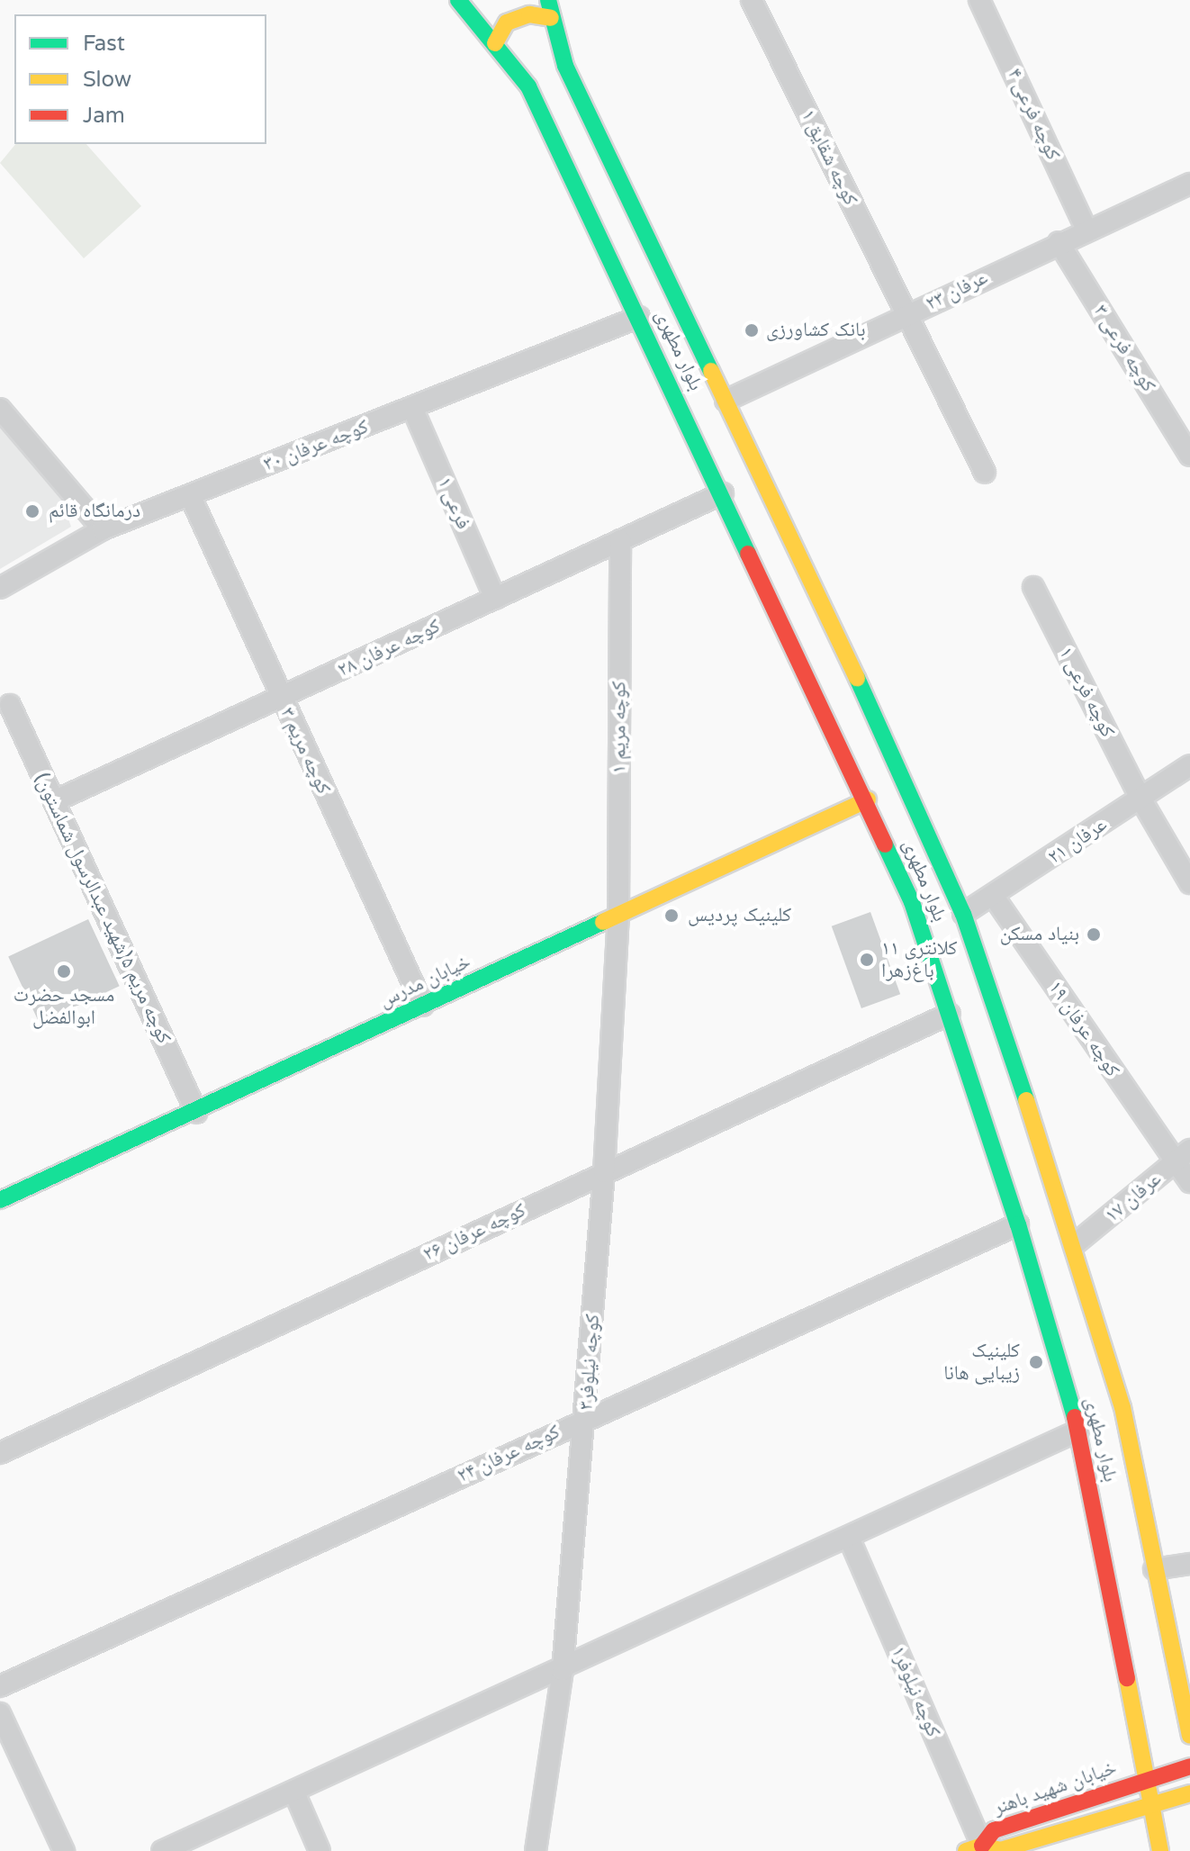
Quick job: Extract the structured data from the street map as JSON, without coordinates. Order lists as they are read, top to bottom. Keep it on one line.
{"streets":{"main road":["بلوار مطهری","خیابان مدرس","خیابان شهید باهنر"],"street":["کوچه فرعی ۴","کوچه شقایق ۱","عرفان ۲۳","کوچه فرعی ۳","کوچه عرفان ۳۰","فرعی ۱","کوچه عرفان ۲۸","کوچه فرعی ۱","کوچه مریم ۱","کوچه مریم ۳","عرفان ۲۱","کوچه مریم ۵(شهید عبدالرسول شماستون)","کوچه عرفان ۱۹","عرفان ۱۷","کوچه عرفان ۲۶","کوچه نیلوفر۳","کوچه عرفان ۲۴","کوچه نیلوفر۱"]},"crossings":[["کوچه فرعی ۴","عرفان ۲۳"],["کوچه شقایق ۱","عرفان ۲۳"],["عرفان ۲۳","کوچه فرعی ۳"],["عرفان ۲۳","بلوار مطهری"],["بلوار مطهری","کوچه عرفان ۳۰"],["بلوار مطهری","کوچه عرفان ۲۸"],["بلوار مطهری","عرفان ۲۱"],["بلوار مطهری","خیابان مدرس"],["بلوار مطهری","عرفان ۱۷"],["بلوار مطهری","کوچه عرفان ۲۶"],["بلوار مطهری","کوچه عرفان ۲۴"],["بلوار مطهری","خیابان شهید باهنر"],["کوچه عرفان ۳۰","فرعی ۱"],["کوچه عرفان ۳۰","کوچه مریم ۳"],["فرعی ۱","کوچه عرفان ۲۸"],["کوچه عرفان ۲۸","کوچه مریم ۱"],["کوچه عرفان ۲۸","کوچه مریم ۳"],["کوچه عرفان ۲۸","کوچه مریم ۵(شهید عبدالرسول شماستون)"],["کوچه فرعی ۱","عرفان ۲۱"],["کوچه مریم ۱","خیابان مدرس"],["کوچه مریم ۱","کوچه نیلوفر۳"],["کوچه مریم ۳","خیابان مدرس"],["عرفان ۲۱","کوچه عرفان ۱۹"],["کوچه مریم ۵(شهید عبدالرسول شماستون)","خیابان مدرس"],["خیابان مدرس","کوچه نیلوفر۳"],["کوچه عرفان ۱۹","عرفان ۱۷"],["کوچه عرفان ۲۶","کوچه نیلوفر۳"],["کوچه نیلوفر۳","کوچه عرفان ۲۴"],["کوچه نیلوفر۱","خیابان شهید باهنر"]],"places":["بانک کشاورزی","درمانگاه قائم","کلینیک پردیس","بنیاد مسکن","کلانتری ۱۱ باغ‌زهرا","مسجد حضرت ابوالفضل","کلینیک زیبایی هانا"],"legend":["Fast","Slow","Jam"]}
